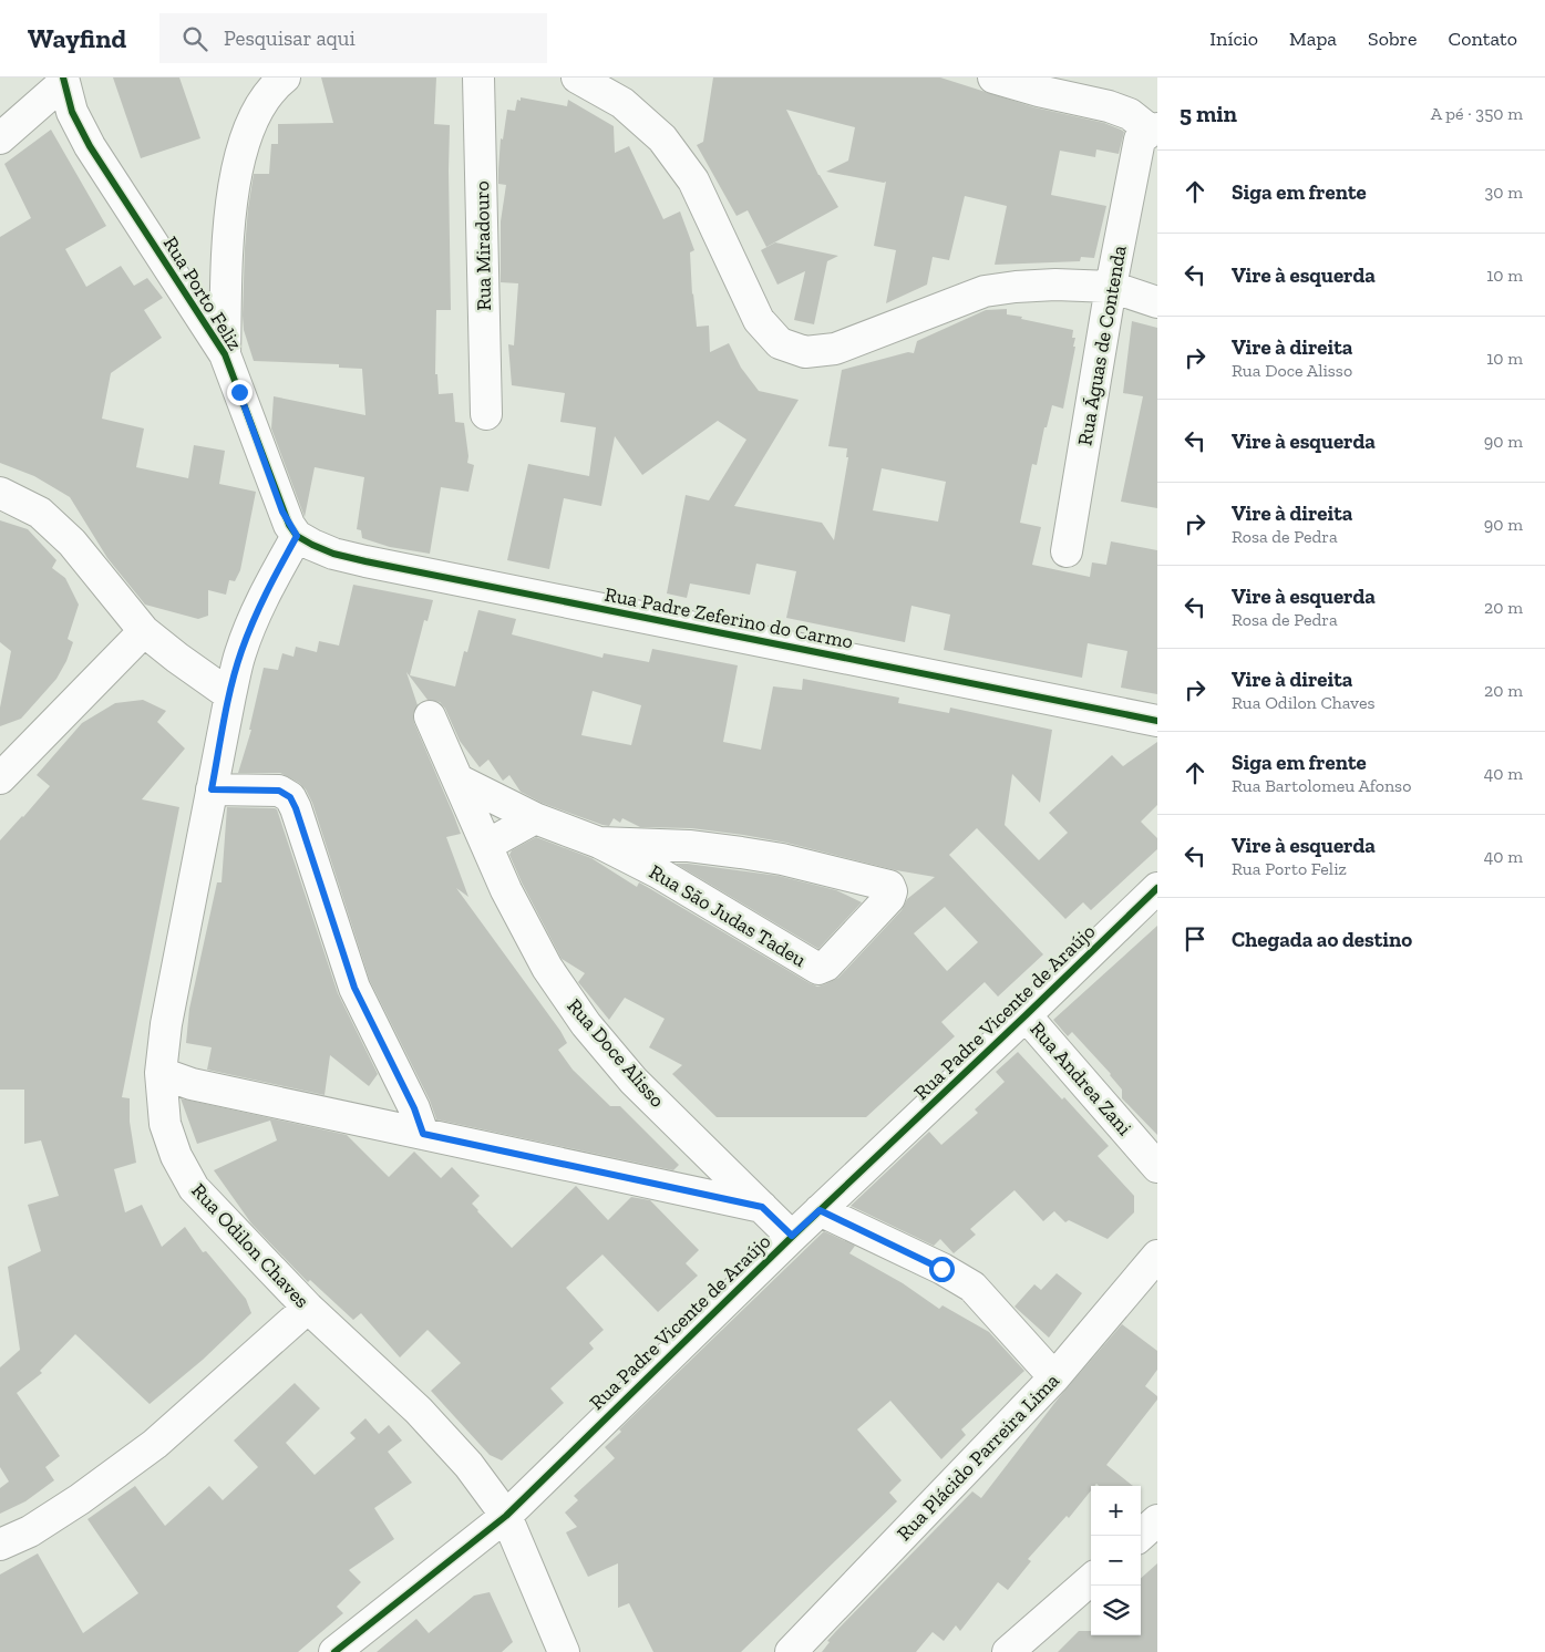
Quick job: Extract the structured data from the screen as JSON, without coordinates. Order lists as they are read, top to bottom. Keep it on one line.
{"streets":{"street":["Rua Miradouro","Rua Porto Feliz","Rua Águas de Contenda","Rua Padre Zeferino do Carmo","Rua São Judas Tadeu","Rua Padre Vicente de Araújo","Rua Doce Alisso","Rua Andrea Zani","Rua Odilon Chaves","Rua Plácido Parreira Lima"]},"crossings":[["Rua Porto Feliz","Rua Padre Zeferino do Carmo"],["Rua Porto Feliz","Rua Odilon Chaves"],["Rua Padre Zeferino do Carmo","Rua Odilon Chaves"],["Rua São Judas Tadeu","Rua Doce Alisso"],["Rua Padre Vicente de Araújo","Rua Doce Alisso"],["Rua Padre Vicente de Araújo","Rua Andrea Zani"],["Rua Padre Vicente de Araújo","Rua Odilon Chaves"]],"page":{"header":"Wayfind","search":"Pesquisar aqui","nav":["Início","Mapa","Sobre","Contato"],"heading":["5 min","A pé · 350 m"],"list":[["Siga em frente","30 m"],["Vire à esquerda","10 m"],["Vire à direita","Rua Doce Alisso","10 m"],["Vire à esquerda","90 m"],["Vire à direita","Rosa de Pedra","90 m"],["Vire à esquerda","Rosa de Pedra","20 m"],["Vire à direita","Rua Odilon Chaves","20 m"],["Siga em frente","Rua Bartolomeu Afonso","40 m"],["Vire à esquerda","Rua Porto Feliz","40 m"],"Chegada ao destino"],"map_buttons":["+","−"]}}
